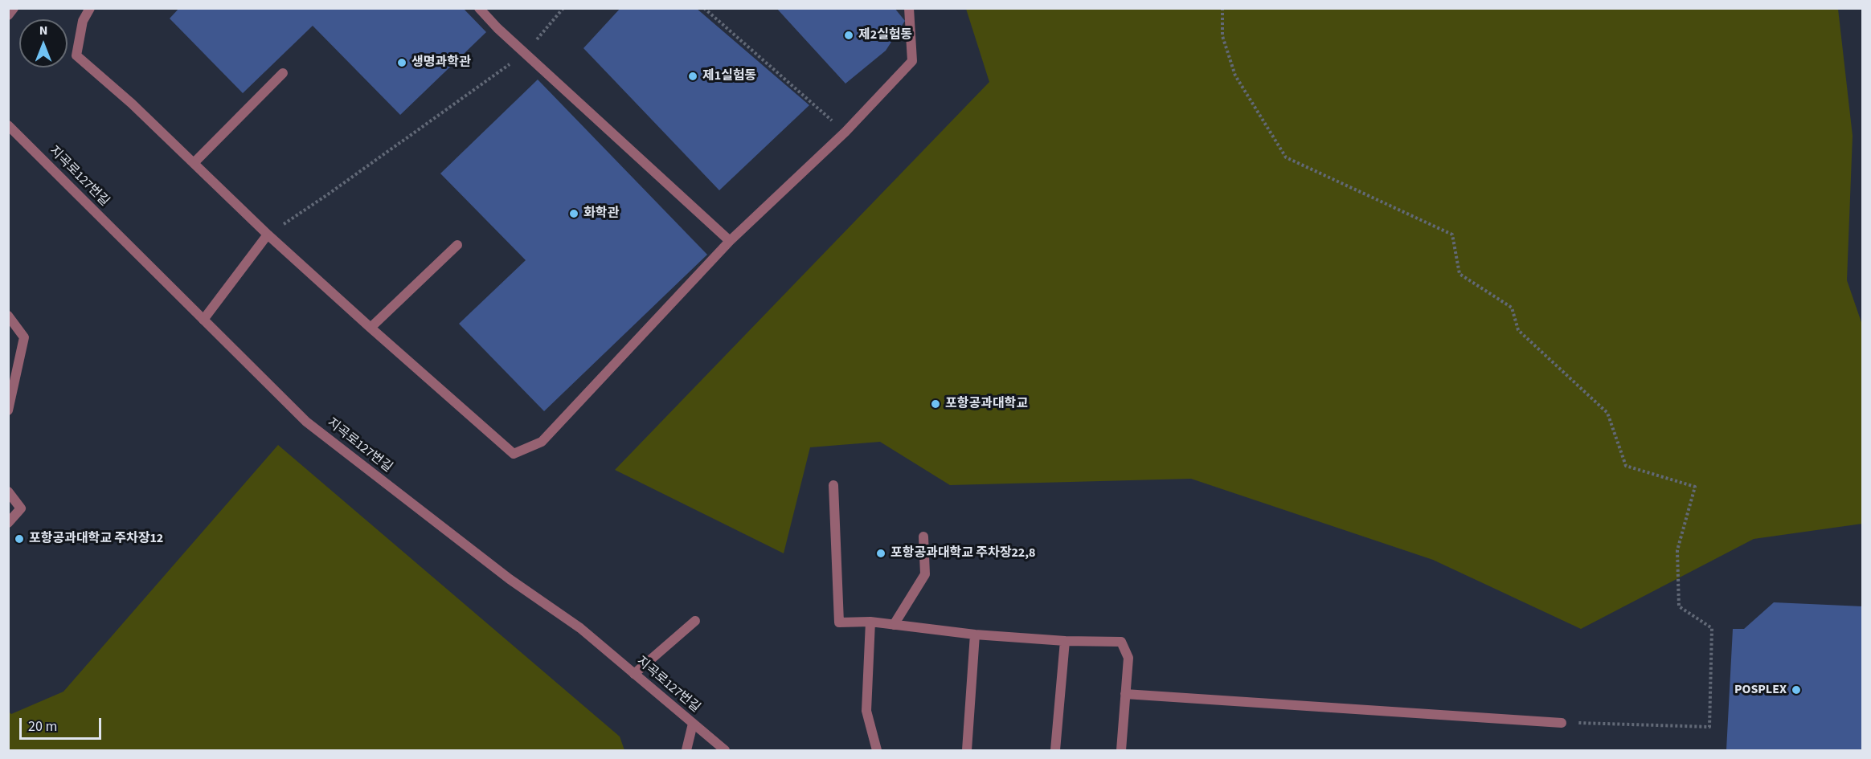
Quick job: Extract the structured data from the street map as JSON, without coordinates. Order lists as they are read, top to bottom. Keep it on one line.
{"streets":{"street":["지곡로127번길"]},"places":["제2실험동","생명과학관","제1실험동","화학관","포항공과대학교","포항공과대학교 주차장12","포항공과대학교 주차장22,8","POSPLEX"],"scale_bar":"20 m","north":"top"}
